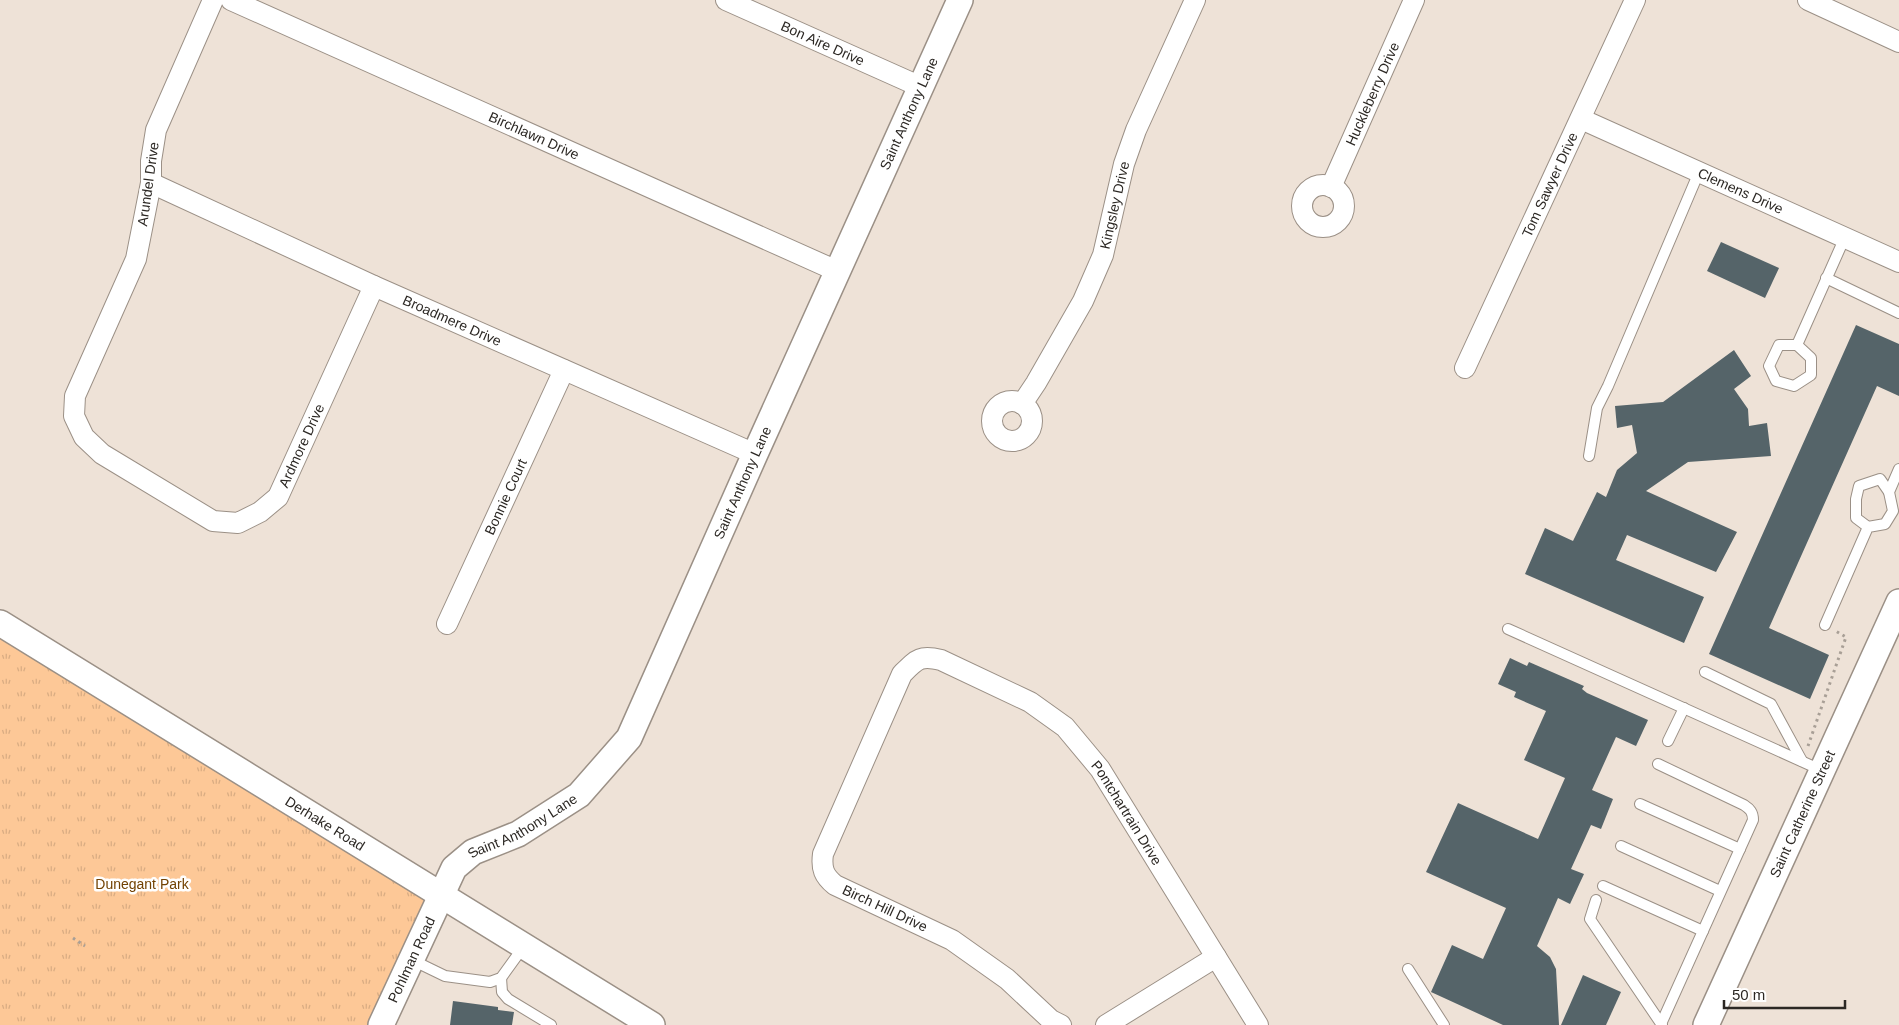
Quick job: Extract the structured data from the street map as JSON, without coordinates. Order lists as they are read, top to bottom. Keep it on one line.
{"streets":{"street":["Bon Aire Drive","Huckleberry Drive","Saint Anthony Lane","Birchlawn Drive","Arundel Drive","Tom Sawyer Drive","Clemens Drive","Kingsley Drive","Broadmere Drive","Ardmore Drive","Bonnie Court","Pontchartrain Drive","Saint Catherine Street","Derhake Road","Birch Hill Drive","Pohlman Road"]},"crossings":[["Bon Aire Drive","Saint Anthony Lane"],["Saint Anthony Lane","Birchlawn Drive"],["Saint Anthony Lane","Broadmere Drive"],["Saint Anthony Lane","Derhake Road"],["Saint Anthony Lane","Pohlman Road"],["Arundel Drive","Broadmere Drive"],["Arundel Drive","Ardmore Drive"],["Tom Sawyer Drive","Clemens Drive"],["Broadmere Drive","Ardmore Drive"],["Broadmere Drive","Bonnie Court"],["Pontchartrain Drive","Birch Hill Drive"],["Derhake Road","Pohlman Road"]],"parks":["Dunegant Park"],"scale_bar":"50 m"}
